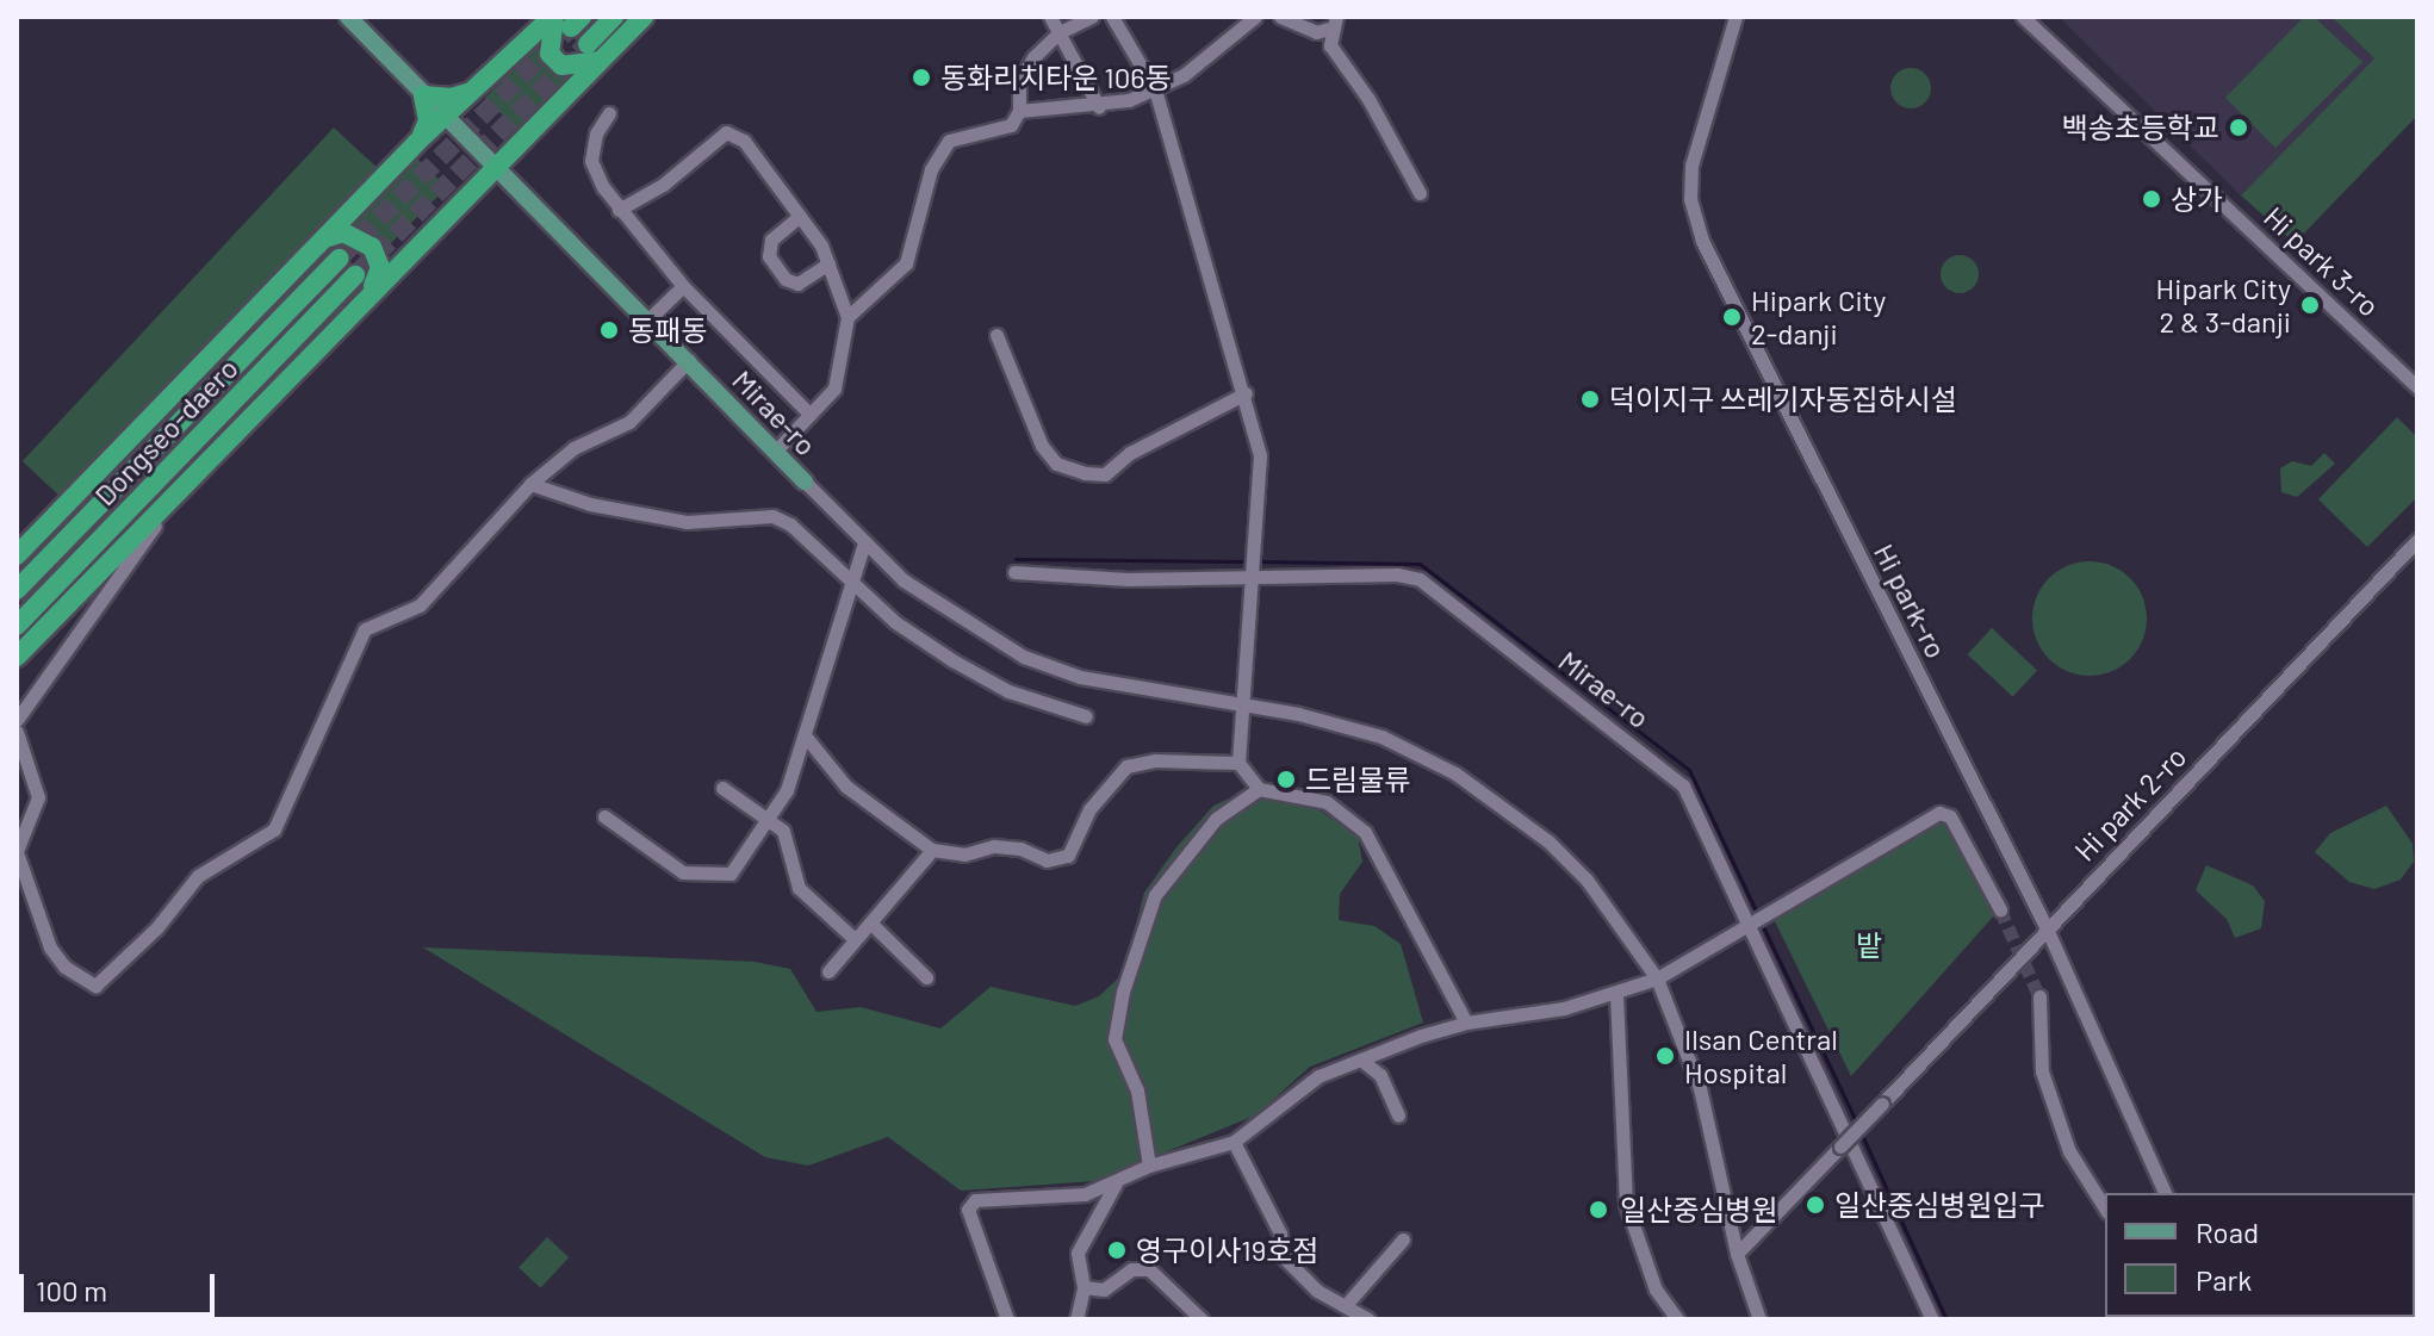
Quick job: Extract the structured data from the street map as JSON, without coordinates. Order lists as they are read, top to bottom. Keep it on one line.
{"streets":{"highway":["Dongseo-daero"],"main road":["Mirae-ro"],"street":["Hi park 3-ro","Hi park-ro","Hi park 2-ro"]},"crossings":[["Mirae-ro","Hi park 2-ro"],["Hi park-ro","Hi park 2-ro"]],"parks":["밭"],"places":["동화리치타운 106동","백송초등학교","상가","Hipark City 2 & 3-danji","Hipark City 2-danji","동패동","덕이지구 쓰레기자동집하시설","드림물류","Ilsan Central Hospital","일산중심병원입구","일산중심병원","영구이사19호점"],"legend":["Road","Park"],"scale_bar":"100 m"}
